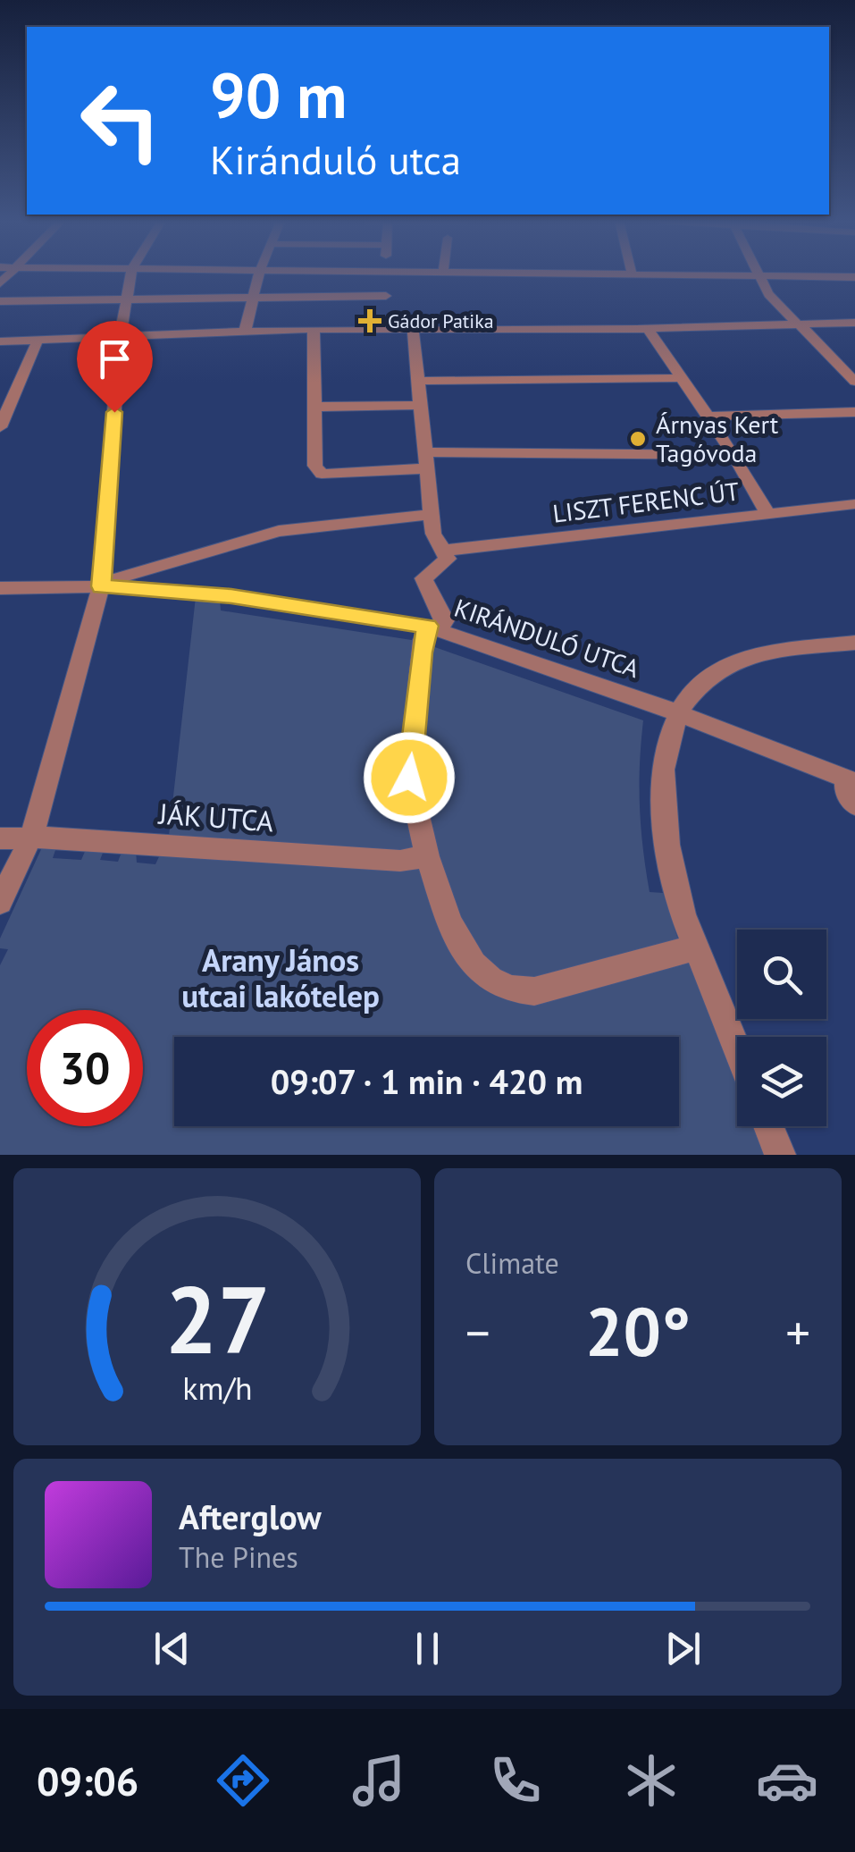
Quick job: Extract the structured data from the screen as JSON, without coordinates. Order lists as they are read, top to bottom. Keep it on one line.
{"streets":{"street":["LISZT FERENC ÚT","KIRÁNDULÓ UTCA","JÁK UTCA"]},"districts":["Arany János utcai lakótelep"],"places":{"health":["Gádor Patika"],"other":["Árnyas Kert Tagóvoda"]},"page":{"turn":["90 m","Kiránduló utca"],"limit":"30","trip":"09:07 · 1 min · 420 m","tile":"Climate","heat":["−","20°","+"],"song":["Afterglow","The Pines"],"tabs":"09:06","gauge":["27","km/h"]}}
